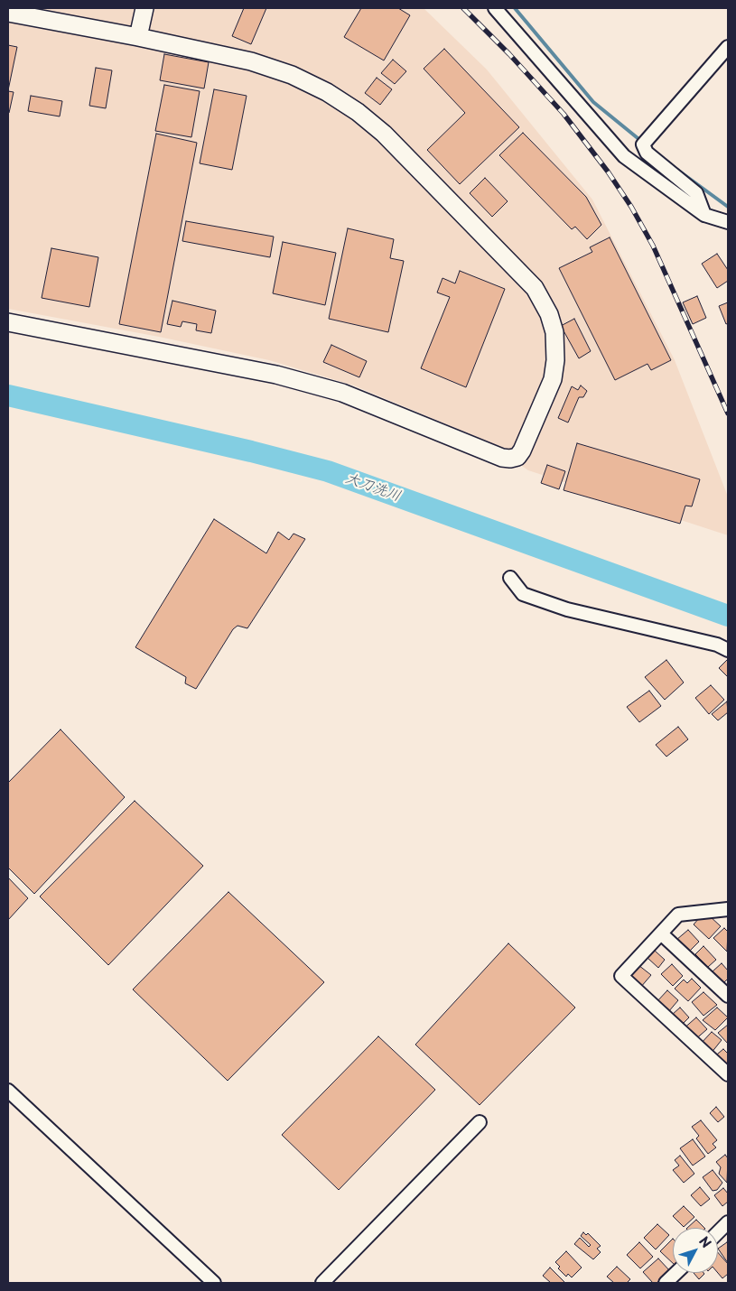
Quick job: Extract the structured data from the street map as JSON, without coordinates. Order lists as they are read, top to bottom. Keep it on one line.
{"water":["大刀洗川"],"north":"top right"}
